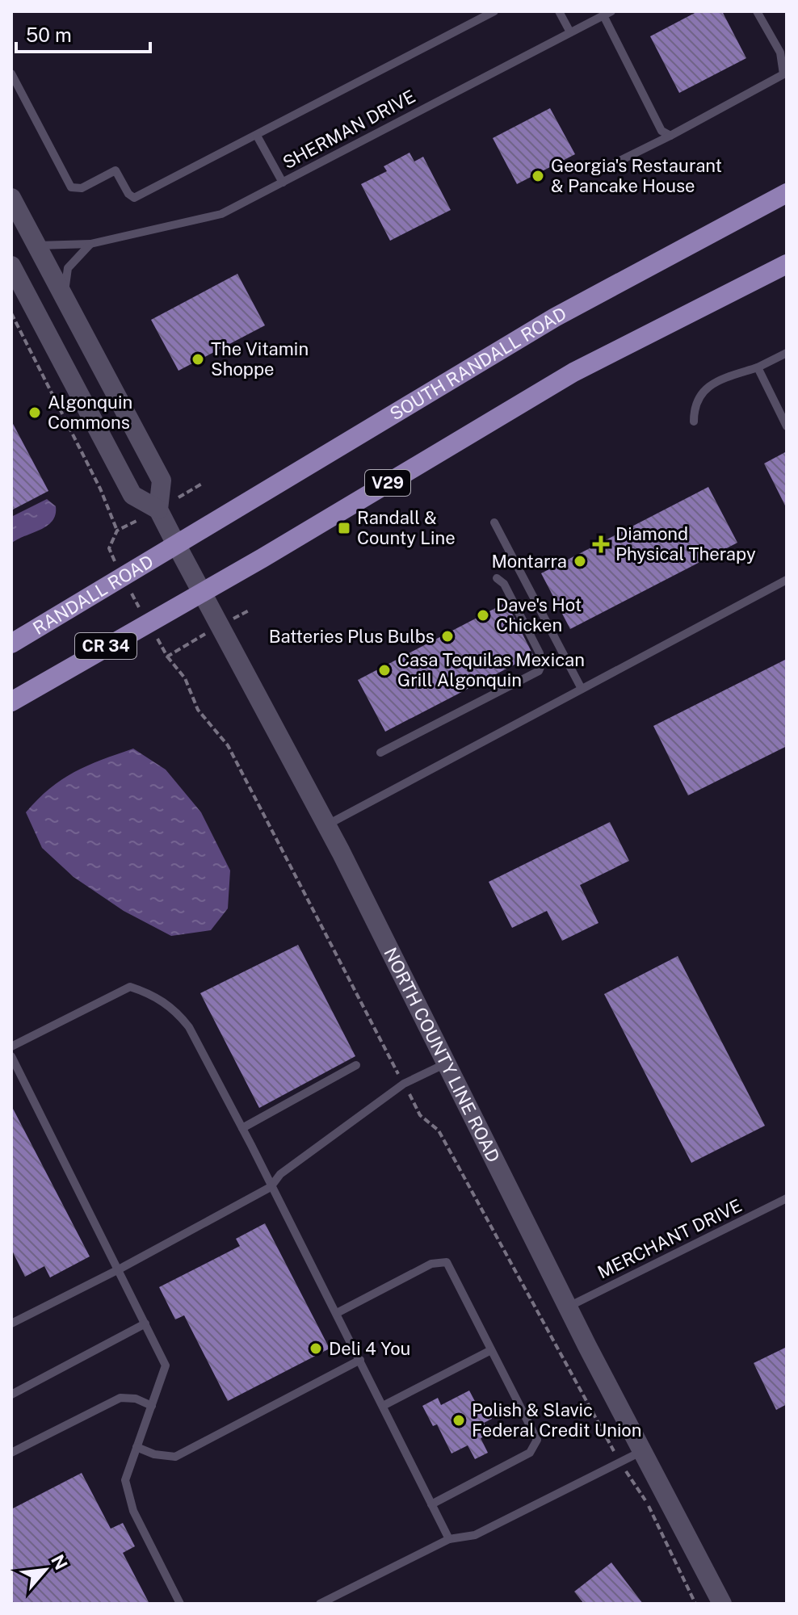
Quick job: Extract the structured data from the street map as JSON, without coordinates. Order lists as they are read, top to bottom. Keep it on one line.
{"streets":{"main road":["SOUTH RANDALL ROAD","V29","RANDALL ROAD","CR 34"],"street":["NORTH COUNTY LINE ROAD"],"lane":["SHERMAN DRIVE","MERCHANT DRIVE"]},"crossings":[["SOUTH RANDALL ROAD","RANDALL ROAD"],["SOUTH RANDALL ROAD","NORTH COUNTY LINE ROAD"],["V29","CR 34"],["V29","NORTH COUNTY LINE ROAD"],["RANDALL ROAD","NORTH COUNTY LINE ROAD"],["CR 34","NORTH COUNTY LINE ROAD"],["NORTH COUNTY LINE ROAD","MERCHANT DRIVE"]],"places":{"other":["Georgia's Restaurant & Pancake House","The Vitamin Shoppe","Algonquin Commons","Montarra","Dave's Hot Chicken","Batteries Plus Bulbs","Casa Tequilas Mexican Grill Algonquin","Deli 4 You","Polish & Slavic Federal Credit Union"],"transit":["Randall & County Line"],"health":["Diamond Physical Therapy"]},"scale_bar":"50 m","north":"top right"}
